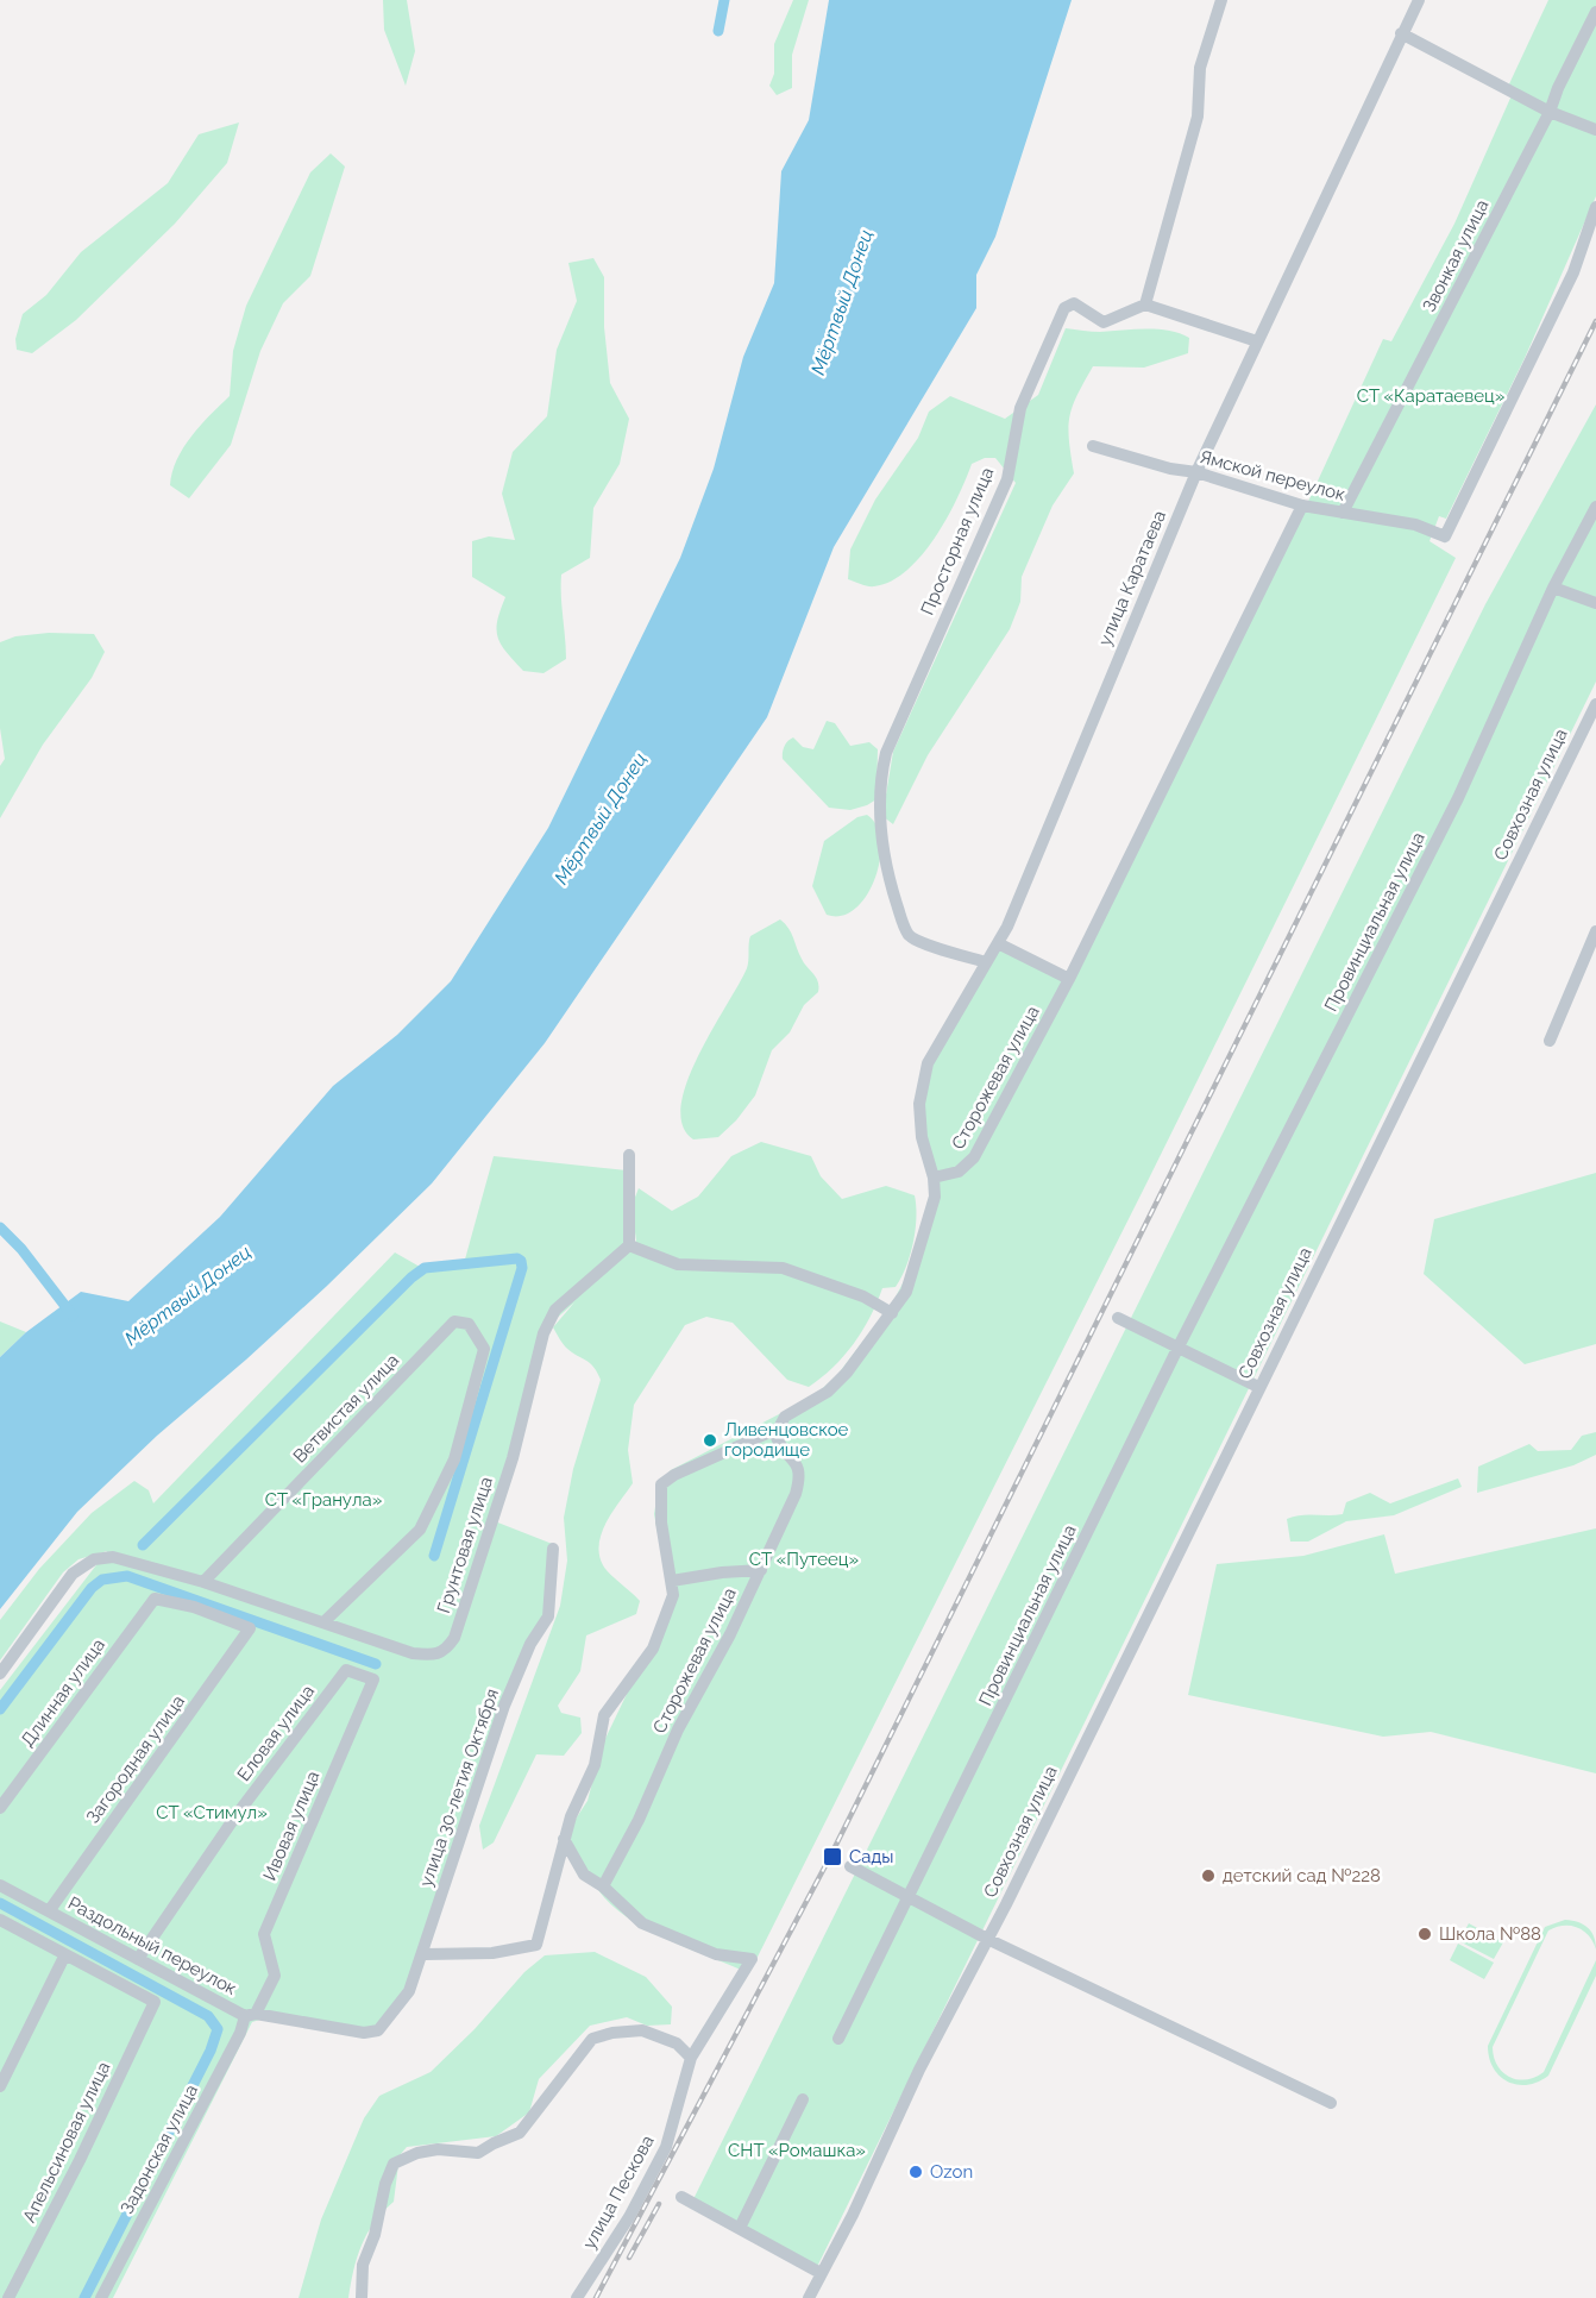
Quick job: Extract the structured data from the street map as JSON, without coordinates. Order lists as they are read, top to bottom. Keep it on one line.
{"streets":{"street":["Звонкая улица","Ямской переулок","Просторная улица","улица Каратаева","Совхозная улица","Провинциальная улица","Сторожевая улица","Ветвистая улица","Грунтовая улица","Длинная улица","Еловая улица","Загородная улица","улица 30-летия Октября","Ивовая улица","Раздольный переулок","Апельсиновая улица","Задонская улица","улица Пескова"]},"crossings":[["Звонкая улица","Ямской переулок"],["Ямской переулок","улица Каратаева"],["Ямской переулок","Сторожевая улица"],["Просторная улица","улица Каратаева"],["улица Каратаева","Сторожевая улица"],["Сторожевая улица","улица Пескова"],["Ветвистая улица","Грунтовая улица"],["Длинная улица","Загородная улица"],["Еловая улица","Ивовая улица"],["Еловая улица","Раздольный переулок"],["Загородная улица","Раздольный переулок"],["улица 30-летия Октября","Раздольный переулок"],["Ивовая улица","Раздольный переулок"],["Ивовая улица","Задонская улица"],["Раздольный переулок","Задонская улица"]],"water":["Мёртвый Донец"],"parks":["СТ «Каратаевец»","СТ «Гранула»","СТ «Путеец»","СТ «Стимул»","СНТ «Ромашка»"],"places":{"other":["Ливенцовское городище","детский сад №228","Школа №88","Ozon"],"transit":["Сады"]}}
